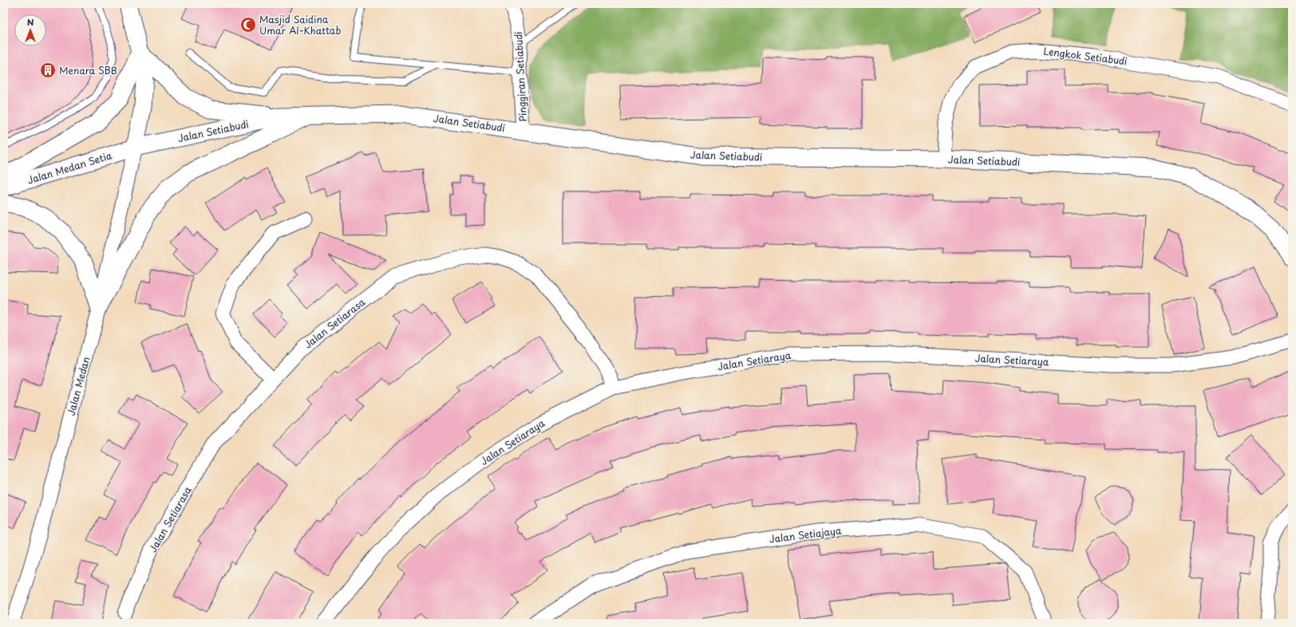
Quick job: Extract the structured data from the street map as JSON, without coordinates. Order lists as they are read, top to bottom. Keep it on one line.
{"streets":{"street":["Lengkok Setiabudi","Pinggiran Setiabudi","Jalan Setiabudi","Jalan Medan Setia","Jalan Setiarasa","Jalan Setiaraya","Jalan Medan","Jalan Setiajaya"]},"crossings":[["Lengkok Setiabudi","Jalan Setiabudi"],["Pinggiran Setiabudi","Jalan Setiabudi"],["Jalan Setiabudi","Jalan Medan Setia"],["Jalan Setiabudi","Jalan Medan"],["Jalan Medan Setia","Jalan Medan"],["Jalan Setiarasa","Jalan Setiaraya"]],"places":{"mosque":["Masjid Saidina Umar Al-Khattab"],"building":["Menara SBB"]},"north":"top"}
